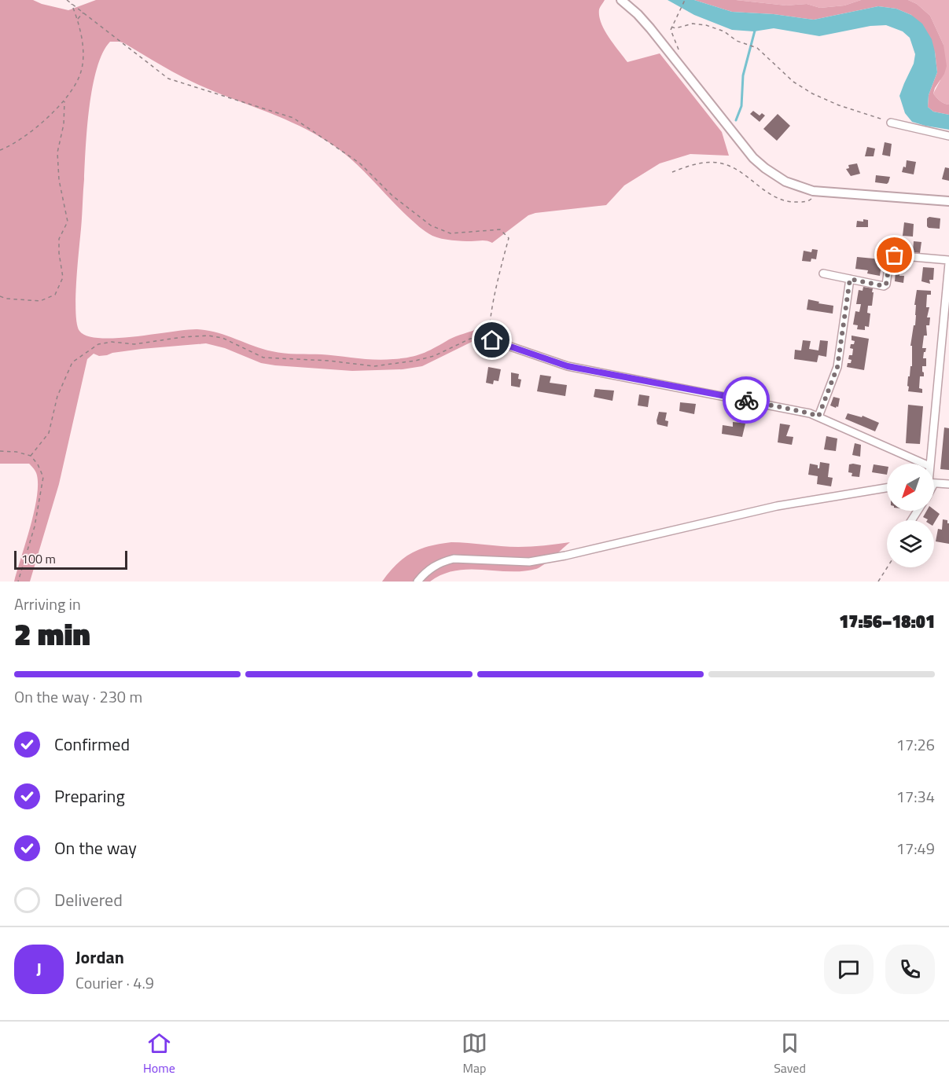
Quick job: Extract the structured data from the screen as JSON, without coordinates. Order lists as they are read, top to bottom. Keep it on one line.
{"scale_bar":"100 m","north":"bottom left","page":{"scale":"100 m","heading":["2 min","Arriving in","17:56–18:01"],"panel":["Jordan","Courier · 4.9"],"bar":"On the way · 230 m","list":[["Confirmed","17:26"],["Preparing","17:34"],["On the way","17:49"],"Delivered"],"round":"J","tabs":["Home","Map","Saved"]}}
